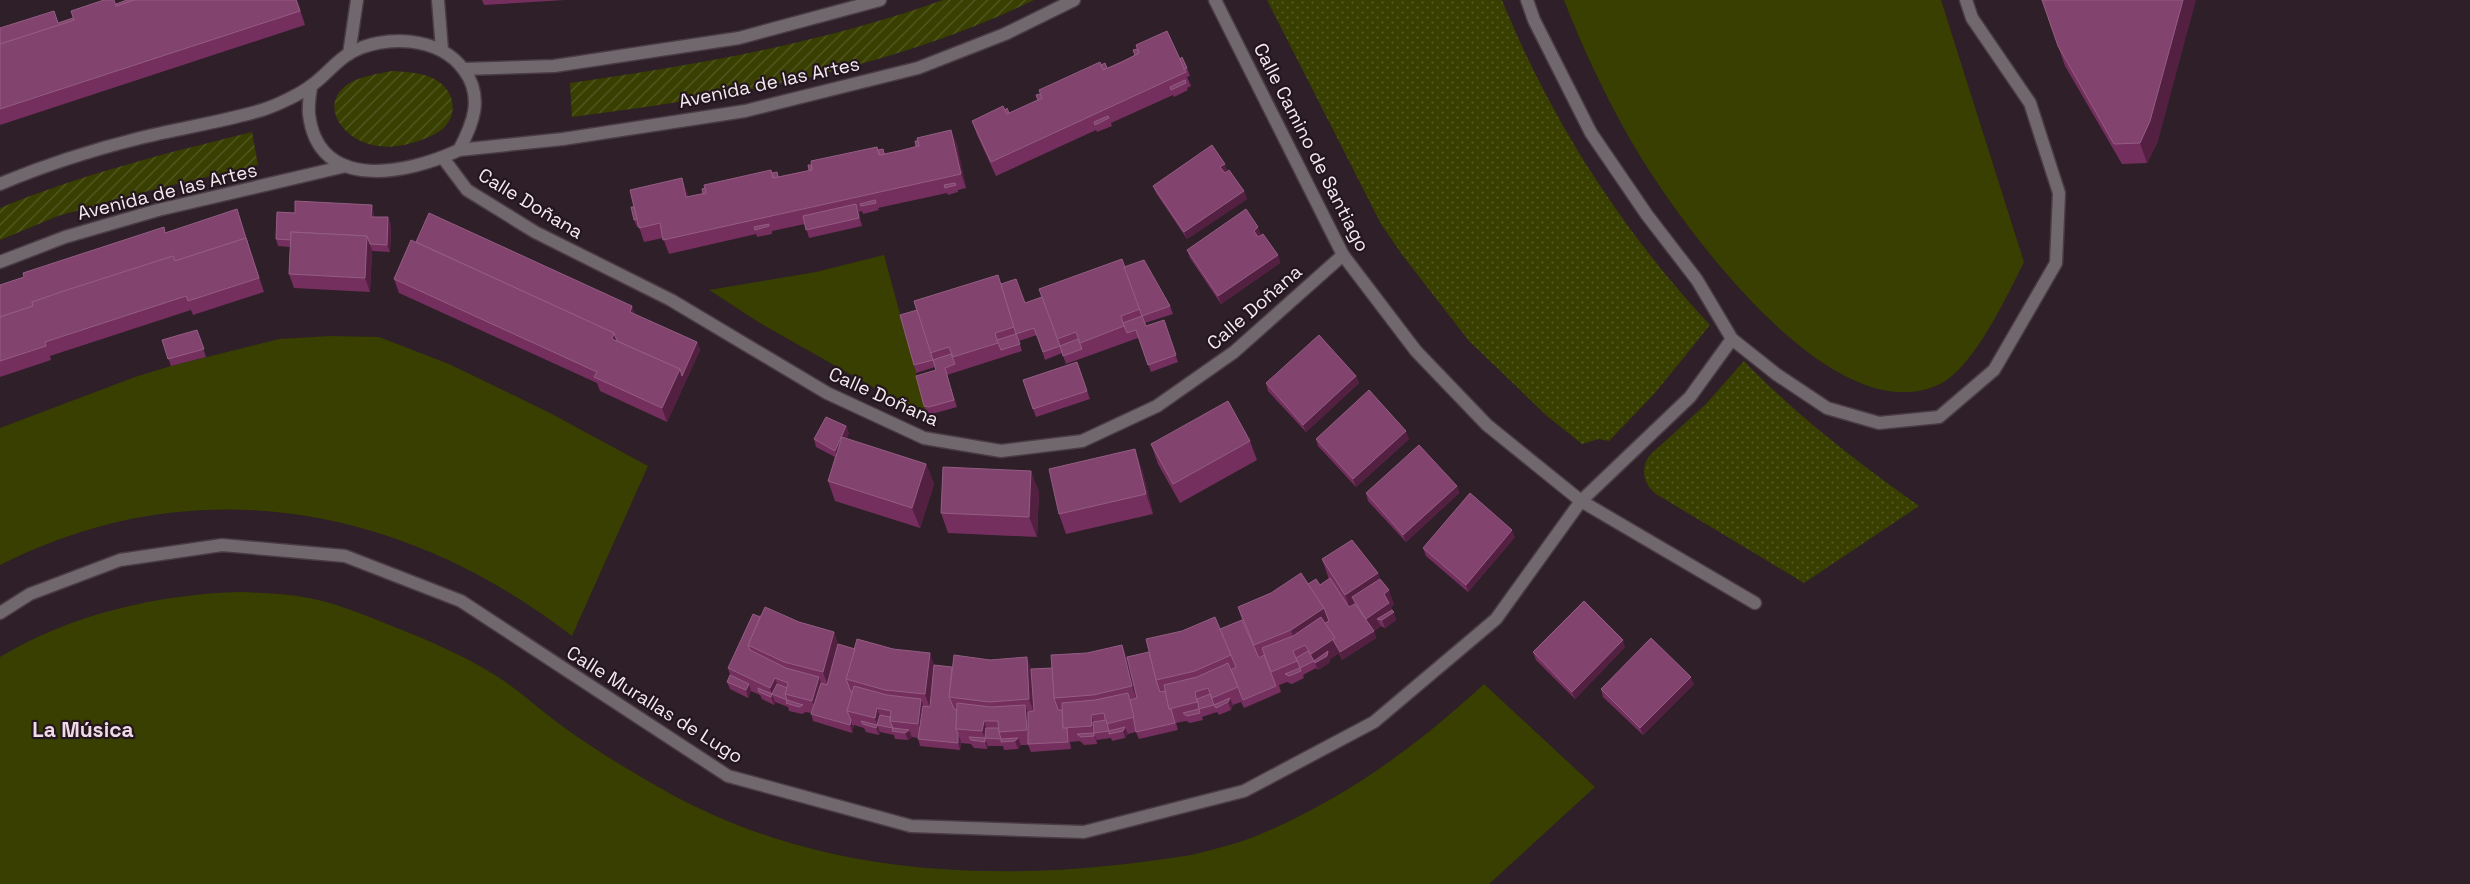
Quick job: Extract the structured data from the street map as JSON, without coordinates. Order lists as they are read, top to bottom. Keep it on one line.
{"streets":{"street":["Avenida de las Artes","Calle Camino de Santiago","Calle Doñana","Calle Murallas de Lugo"]},"crossings":[["Avenida de las Artes","Calle Doñana"],["Calle Camino de Santiago","Calle Doñana"],["Calle Camino de Santiago","Calle Murallas de Lugo"]],"districts":["La Música"]}
